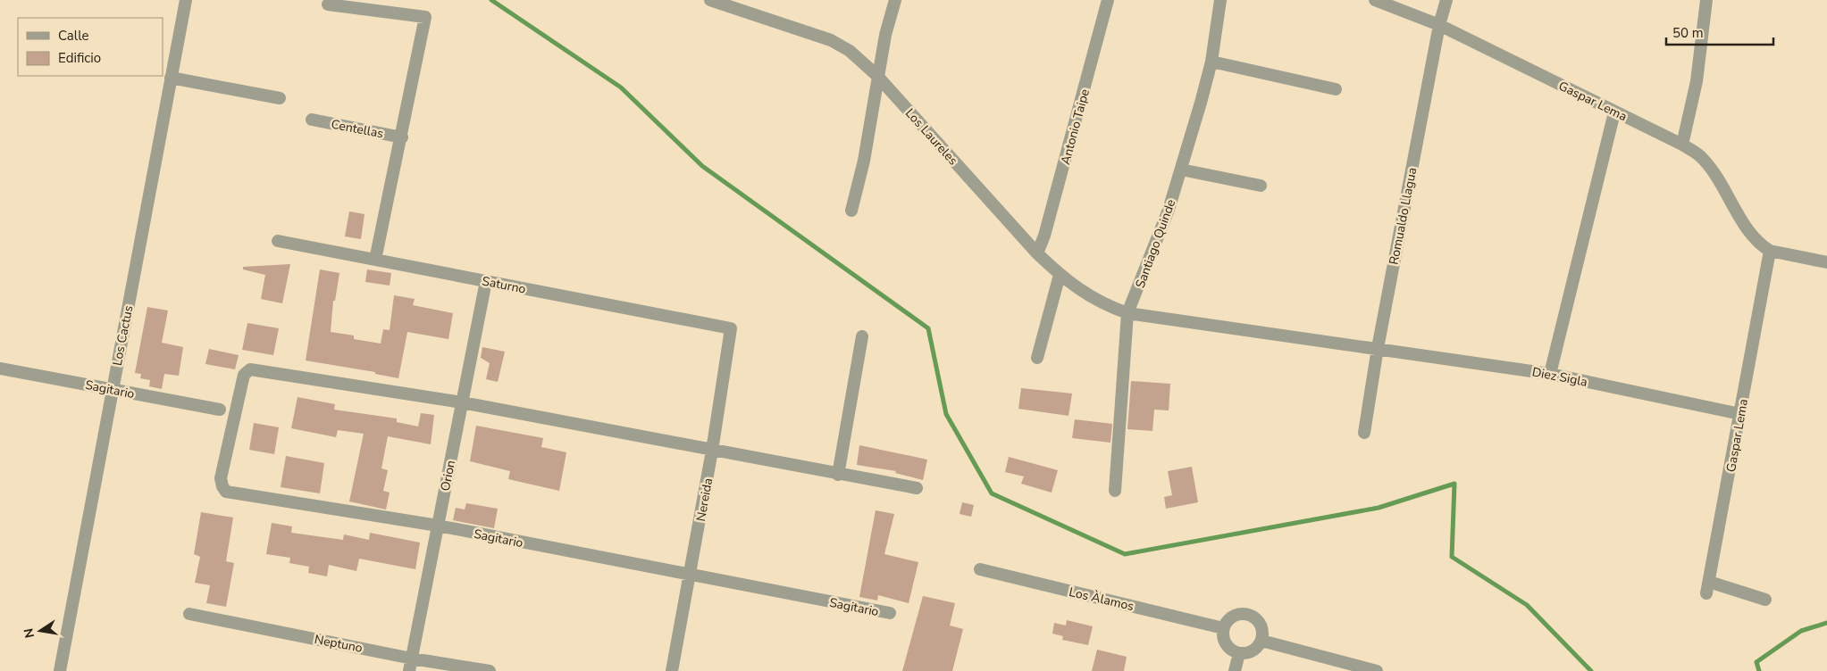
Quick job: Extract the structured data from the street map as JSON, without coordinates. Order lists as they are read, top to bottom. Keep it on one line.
{"streets":{"street":["Gaspar Lema","Antonio Taipe","Centellas","Los Laureles","Romualdo Llagua","Santiago Quinde","Saturno","Los Cactus","Diez Sigla","Sagitario","Orion","Nereida","Los Àlamos","Neptuno"]},"crossings":[["Gaspar Lema","Romualdo Llagua"],["Gaspar Lema","Diez Sigla"],["Antonio Taipe","Los Laureles"],["Los Laureles","Santiago Quinde"],["Los Laureles","Diez Sigla"],["Romualdo Llagua","Diez Sigla"],["Santiago Quinde","Diez Sigla"],["Saturno","Orion"],["Saturno","Nereida"],["Los Cactus","Sagitario"],["Sagitario","Orion"],["Sagitario","Nereida"],["Orion","Neptuno"]],"legend":["Calle","Edificio"],"scale_bar":"50 m","north":"left"}
